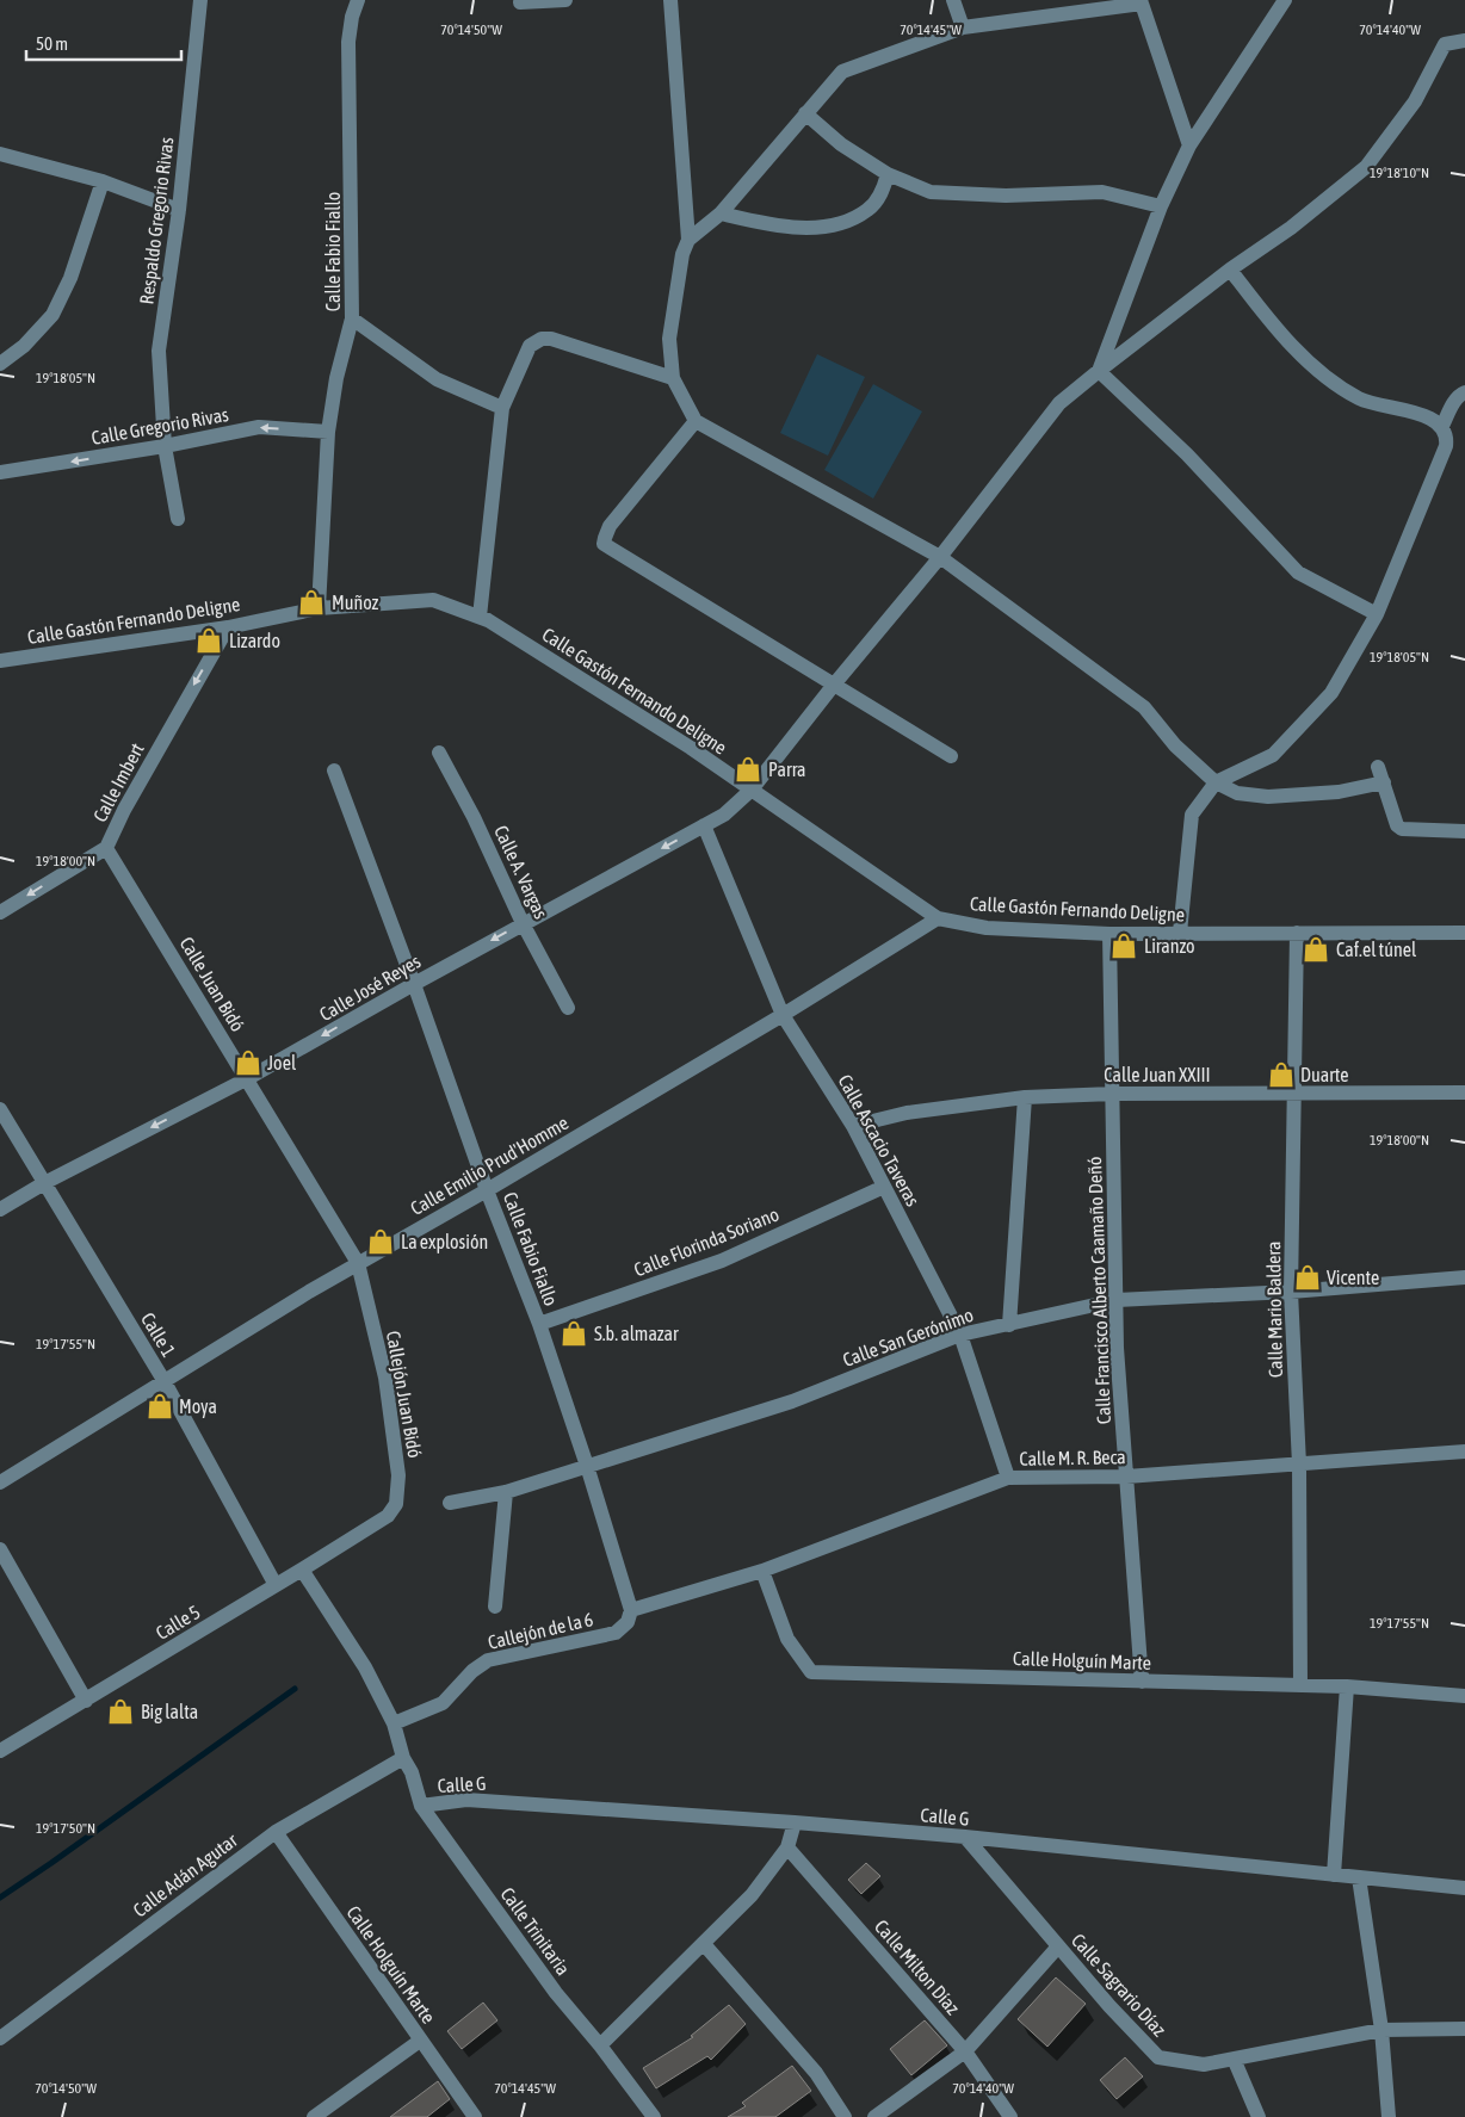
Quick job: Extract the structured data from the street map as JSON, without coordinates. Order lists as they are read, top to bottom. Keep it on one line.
{"streets":{"street":["Respaldo Gregorio Rivas","Calle Fabio Fiallo","Calle Gregorio Rivas","Calle Gastón Fernando Deligne","Calle Imbert","Calle A. Vargas","Calle Juan Bidó","Calle José Reyes","Calle Juan XXIII","Calle Ascacio Taveras","Calle Emilio Prud'Homme","Calle Florinda Soriano","Calle Francisco Alberto Caamaño Deñó","Calle Mario Baldera","Calle 1","Calle San Gerónimo","Callejón Juan Bidó","Calle M. R. Beca","Calle 5","Callejón de la 6","Calle Holguín Marte","Calle G","Calle Adán Agutar","Calle Trinitaria","Calle Milton Díaz","Calle Sagrario Díaz"]},"crossings":[["Respaldo Gregorio Rivas","Calle Gregorio Rivas"],["Calle Fabio Fiallo","Calle Gregorio Rivas"],["Calle Fabio Fiallo","Calle Gastón Fernando Deligne"],["Calle Fabio Fiallo","Calle José Reyes"],["Calle Fabio Fiallo","Calle Emilio Prud'Homme"],["Calle Fabio Fiallo","Calle Florinda Soriano"],["Calle Fabio Fiallo","Calle San Gerónimo"],["Calle Fabio Fiallo","Calle M. R. Beca"],["Calle Fabio Fiallo","Callejón de la 6"],["Calle Gastón Fernando Deligne","Calle Imbert"],["Calle Gastón Fernando Deligne","Calle José Reyes"],["Calle Gastón Fernando Deligne","Calle Emilio Prud'Homme"],["Calle Gastón Fernando Deligne","Calle Francisco Alberto Caamaño Deñó"],["Calle Gastón Fernando Deligne","Calle Mario Baldera"],["Calle Imbert","Calle Juan Bidó"],["Calle A. Vargas","Calle José Reyes"],["Calle Juan Bidó","Calle José Reyes"],["Calle Juan Bidó","Calle Emilio Prud'Homme"],["Calle Juan Bidó","Callejón Juan Bidó"],["Calle José Reyes","Calle Ascacio Taveras"],["Calle José Reyes","Calle 1"],["Calle Juan XXIII","Calle Ascacio Taveras"],["Calle Juan XXIII","Calle Francisco Alberto Caamaño Deñó"],["Calle Juan XXIII","Calle Mario Baldera"],["Calle Ascacio Taveras","Calle Emilio Prud'Homme"],["Calle Ascacio Taveras","Calle Florinda Soriano"],["Calle Ascacio Taveras","Calle San Gerónimo"],["Calle Ascacio Taveras","Calle M. R. Beca"],["Calle Emilio Prud'Homme","Calle 1"],["Calle Emilio Prud'Homme","Callejón Juan Bidó"],["Calle Francisco Alberto Caamaño Deñó","Calle San Gerónimo"],["Calle Francisco Alberto Caamaño Deñó","Calle M. R. Beca"],["Calle Francisco Alberto Caamaño Deñó","Calle Holguín Marte"],["Calle Mario Baldera","Calle San Gerónimo"],["Calle Mario Baldera","Calle M. R. Beca"],["Calle Mario Baldera","Calle Holguín Marte"],["Calle 1","Calle 5"],["Callejón Juan Bidó","Calle 5"],["Calle M. R. Beca","Callejón de la 6"],["Calle M. R. Beca","Calle Holguín Marte"],["Calle 5","Calle Trinitaria"],["Callejón de la 6","Calle Trinitaria"],["Calle Holguín Marte","Calle Adán Agutar"],["Calle G","Calle Trinitaria"],["Calle G","Calle Sagrario Díaz"],["Calle Adán Agutar","Calle Trinitaria"]],"one_way":["Calle Gregorio Rivas","Calle Imbert","Calle José Reyes"],"places":{"shop":["Muñoz","Lizardo","Parra","Liranzo","Caf.el túnel","Joel","Duarte","La explosión","Vicente","S.b. almazar","Moya","Big lalta"]},"scale_bar":"50 m","coordinates":["70°14'50\"W","70°14'45\"W","70°14'40\"W","19°18'10\"N","19°18'05\"N","19°18'00\"N","19°17'55\"N","19°17'50\"N"]}
